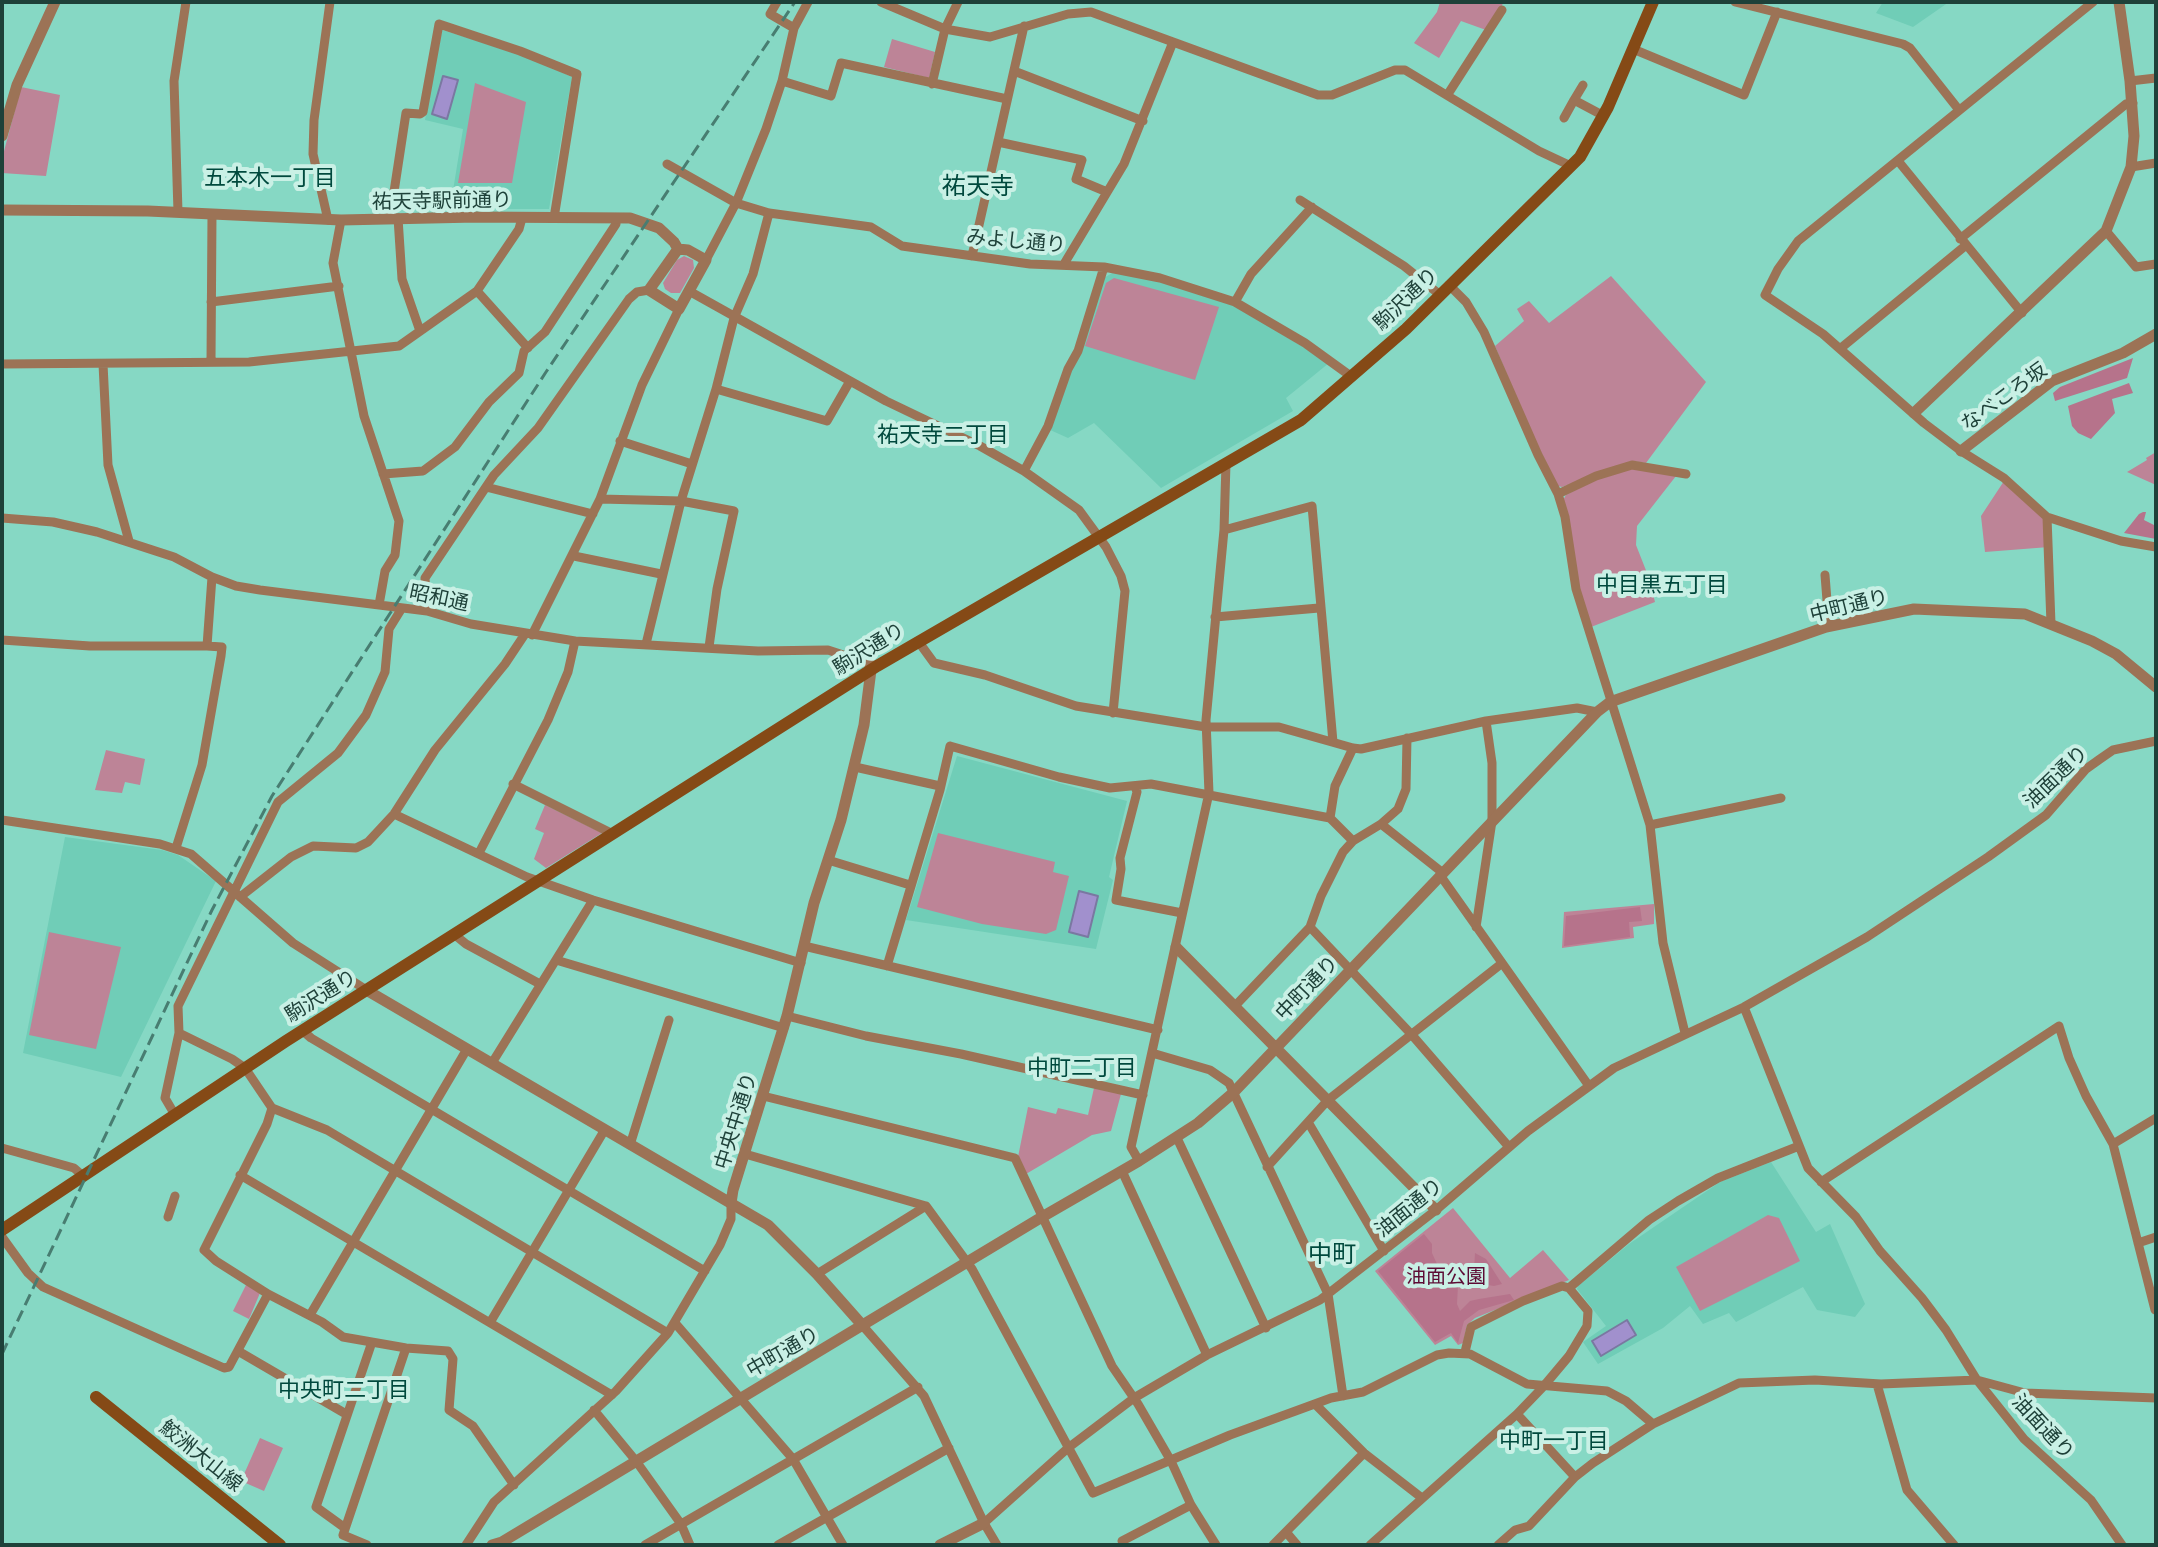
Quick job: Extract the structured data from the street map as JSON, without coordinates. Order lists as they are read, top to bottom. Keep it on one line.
{"streets":{"main road":["駒沢通り","鮫洲大山線"],"street":["祐天寺駅前通り","みよし通り","なべころ坂","昭和通","中町通り","油面通り","中央中通り"]},"crossings":[["みよし通り","駒沢通り"],["駒沢通り","昭和通"],["駒沢通り","中央中通り"],["昭和通","中央中通り"]],"districts":["五本木一丁目","祐天寺","祐天寺二丁目","中目黒五丁目","中町二丁目","中町","中央町二丁目","中町一丁目"],"parks":["油面公園"]}
